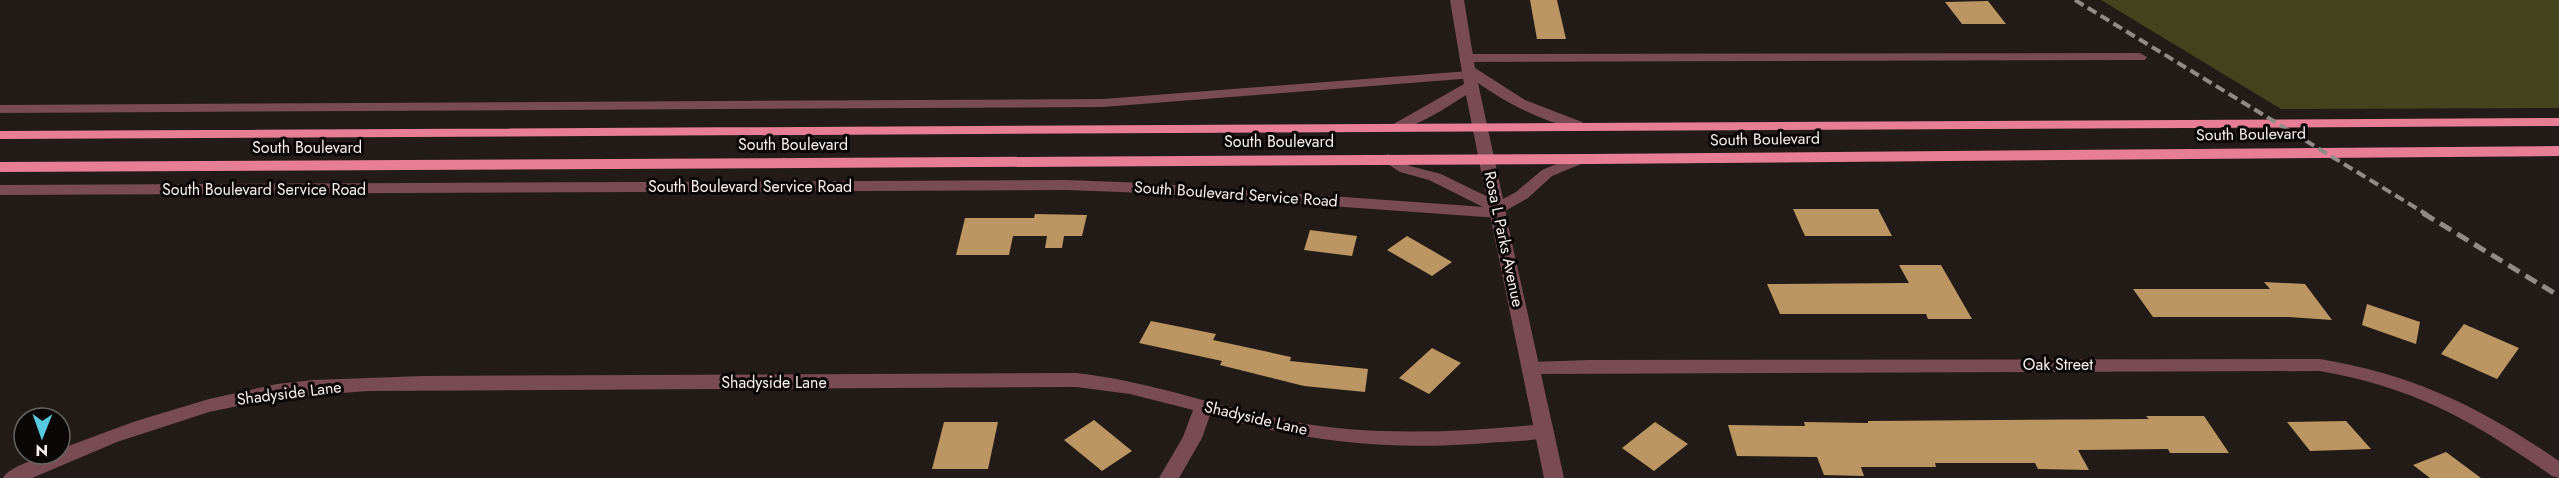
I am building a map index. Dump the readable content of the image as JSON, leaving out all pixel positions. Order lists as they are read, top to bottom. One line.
{"streets":{"highway":["South Boulevard"],"street":["South Boulevard Service Road","Rosa L Parks Avenue","Oak Street","Shadyside Lane"]},"crossings":[["South Boulevard","Rosa L Parks Avenue"],["South Boulevard Service Road","Rosa L Parks Avenue"],["Rosa L Parks Avenue","Oak Street"],["Rosa L Parks Avenue","Shadyside Lane"]],"north":"bottom"}
